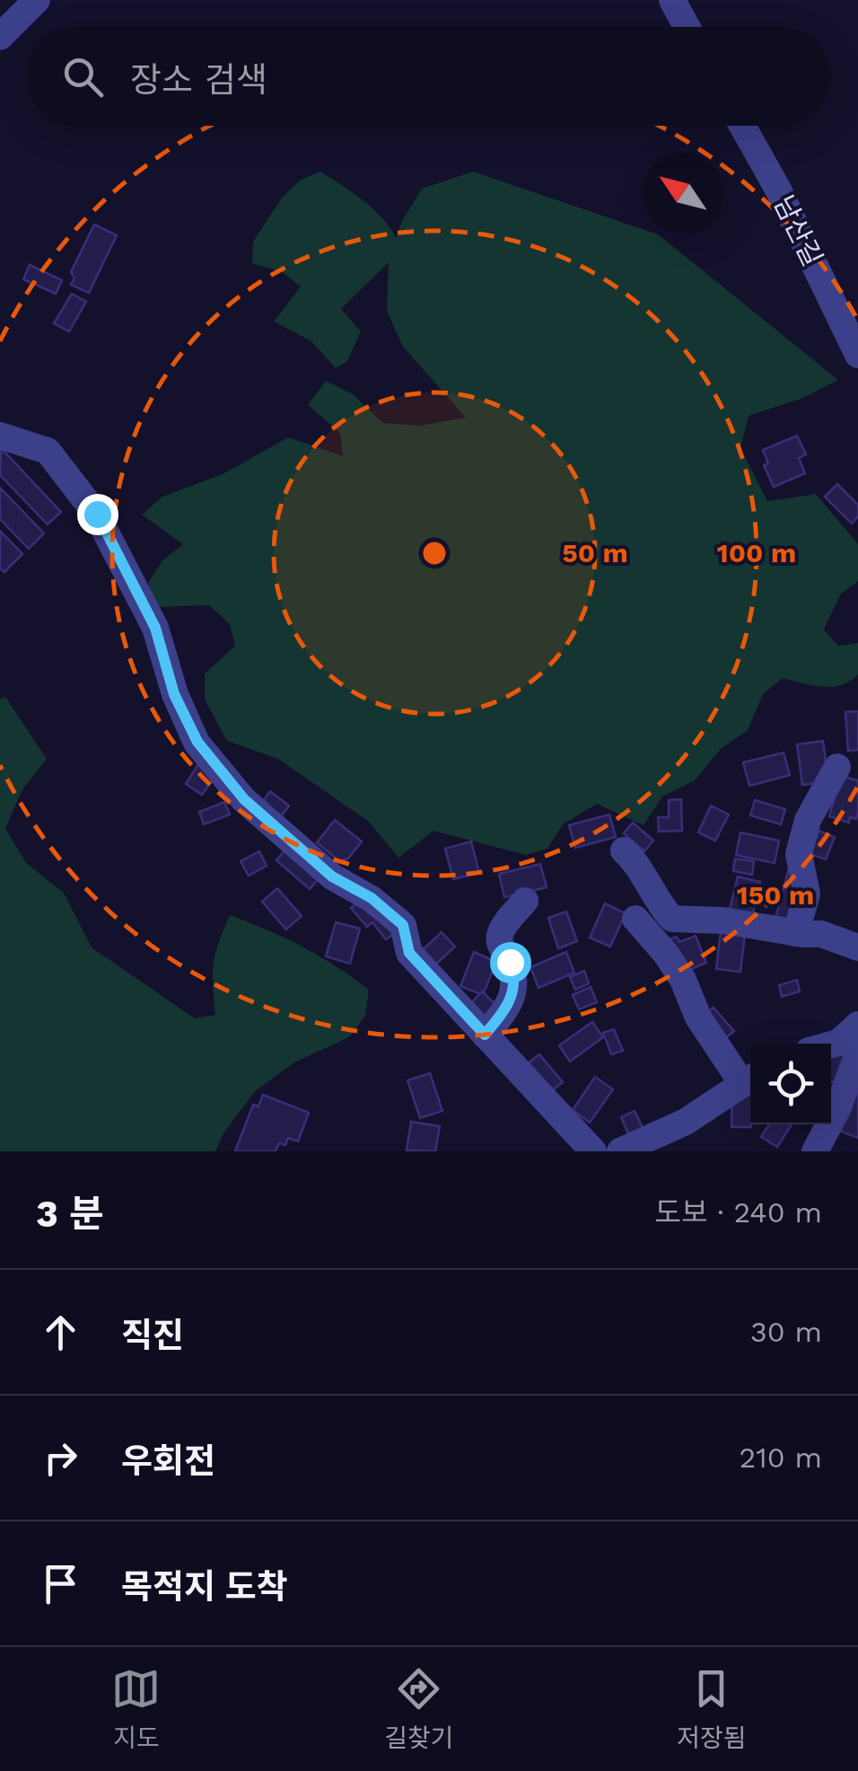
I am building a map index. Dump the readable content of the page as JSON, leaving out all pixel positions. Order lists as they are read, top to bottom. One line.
{"streets":{"street":["남산길"]},"north":"top left","page":{"search":"장소 검색","heading":["3 분","도보 · 240 m"],"list":[["직진","30 m"],["우회전","210 m"],"목적지 도착"],"nav":["지도","길찾기","저장됨"]},"rings":["50 m","100 m","150 m"]}
